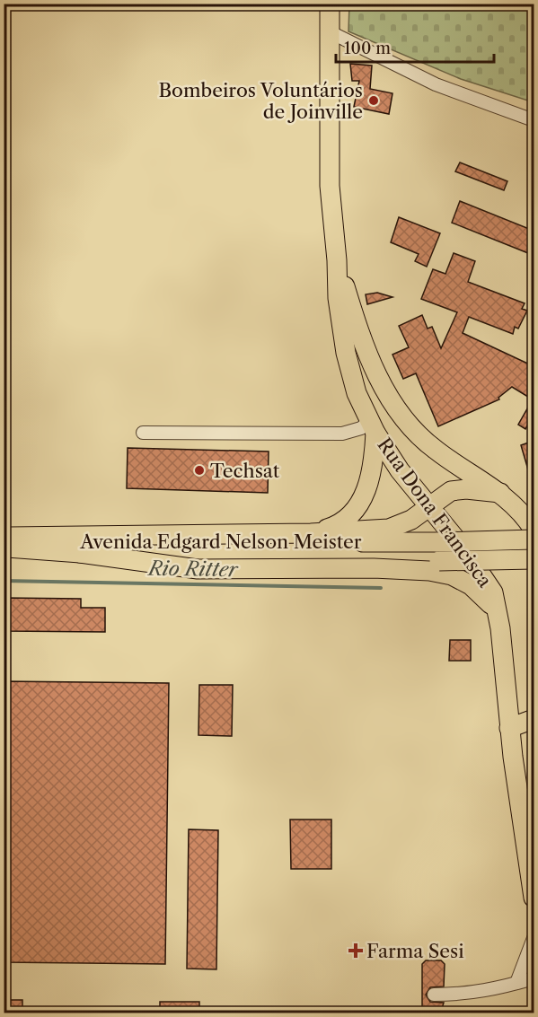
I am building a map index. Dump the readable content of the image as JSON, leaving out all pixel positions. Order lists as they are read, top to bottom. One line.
{"streets":{"main road":["Rua Dona Francisca","Avenida Edgard Nelson Meister"]},"water":["Rio Ritter"],"places":{"other":["Bombeiros Voluntários de Joinville","Techsat"],"health":["Farma Sesi"]},"scale_bar":"100 m"}
